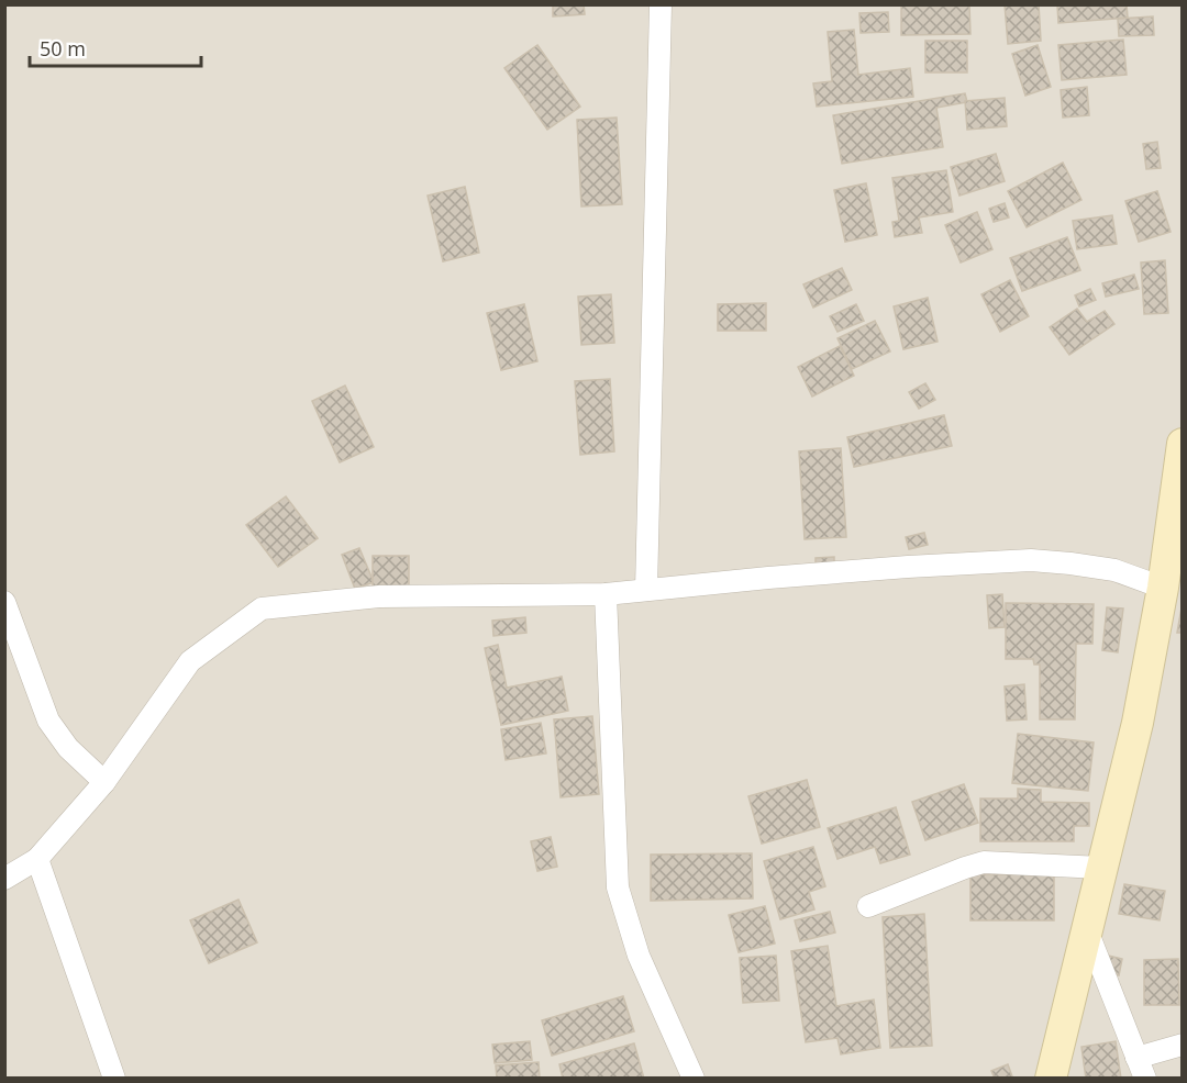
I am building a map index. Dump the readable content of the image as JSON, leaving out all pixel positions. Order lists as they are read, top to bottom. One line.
{"scale_bar":"50 m"}
